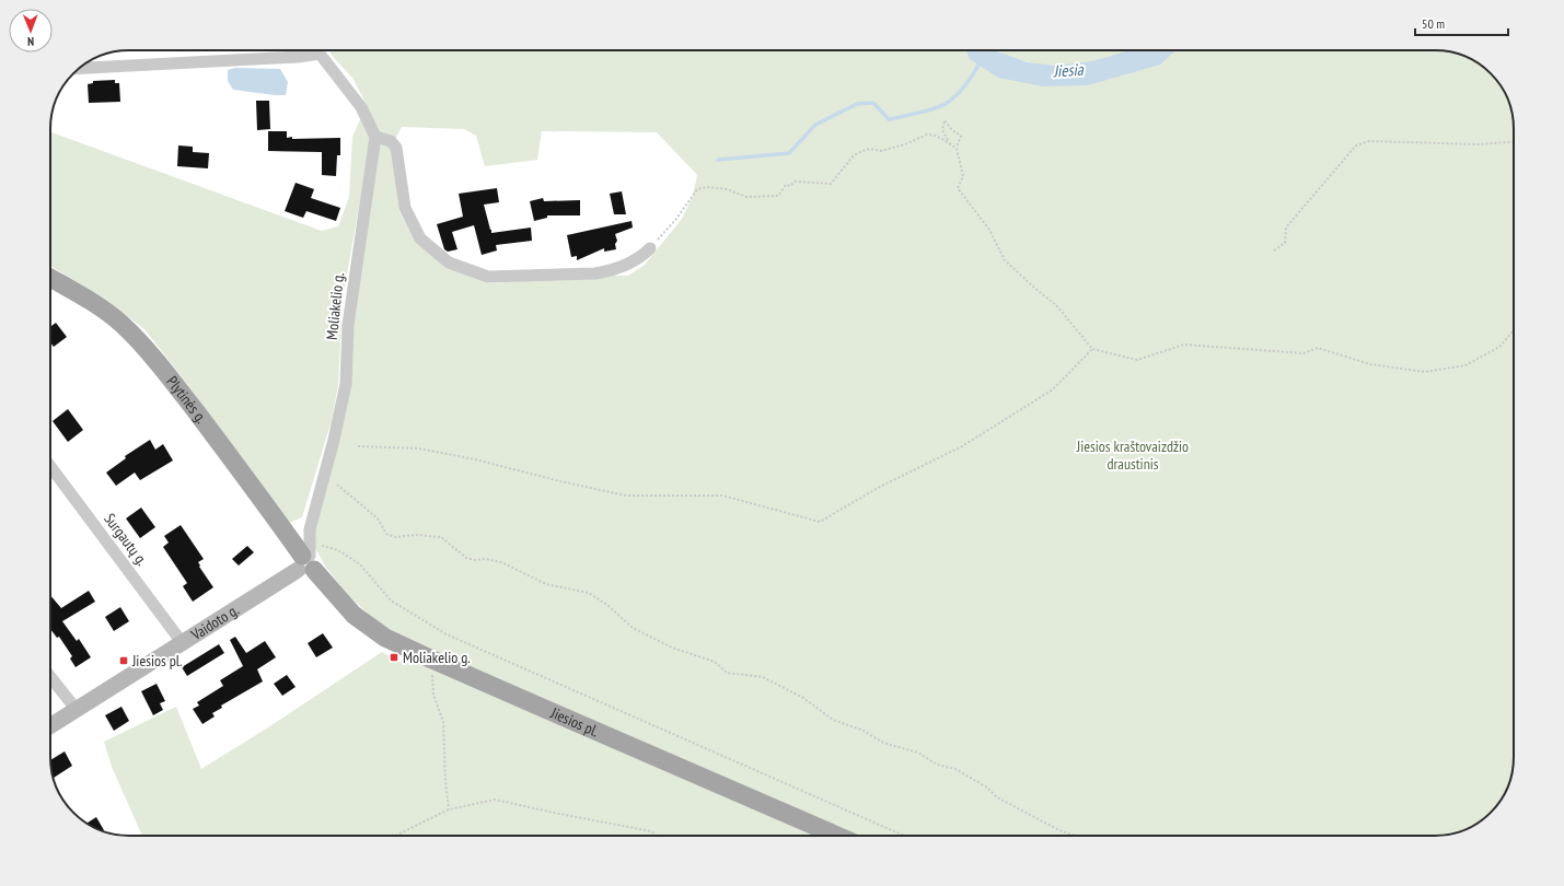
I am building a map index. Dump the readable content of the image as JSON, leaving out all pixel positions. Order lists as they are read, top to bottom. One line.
{"streets":{"main road":["Plytinės g.","Vaidoto g.","Jiesios pl."],"street":["Moliakelio g.","Surgautų g."]},"crossings":[["Moliakelio g.","Plytinės g."],["Moliakelio g.","Vaidoto g."],["Moliakelio g.","Jiesios pl."],["Plytinės g.","Vaidoto g."],["Plytinės g.","Jiesios pl."],["Surgautų g.","Vaidoto g."],["Vaidoto g.","Jiesios pl."]],"water":["Jiesia"],"parks":["Jiesios kraštovaizdžio draustinis"],"places":{"transit":["Moliakelio g.","Jiesios pl."]},"scale_bar":"50 m","north":"bottom"}
